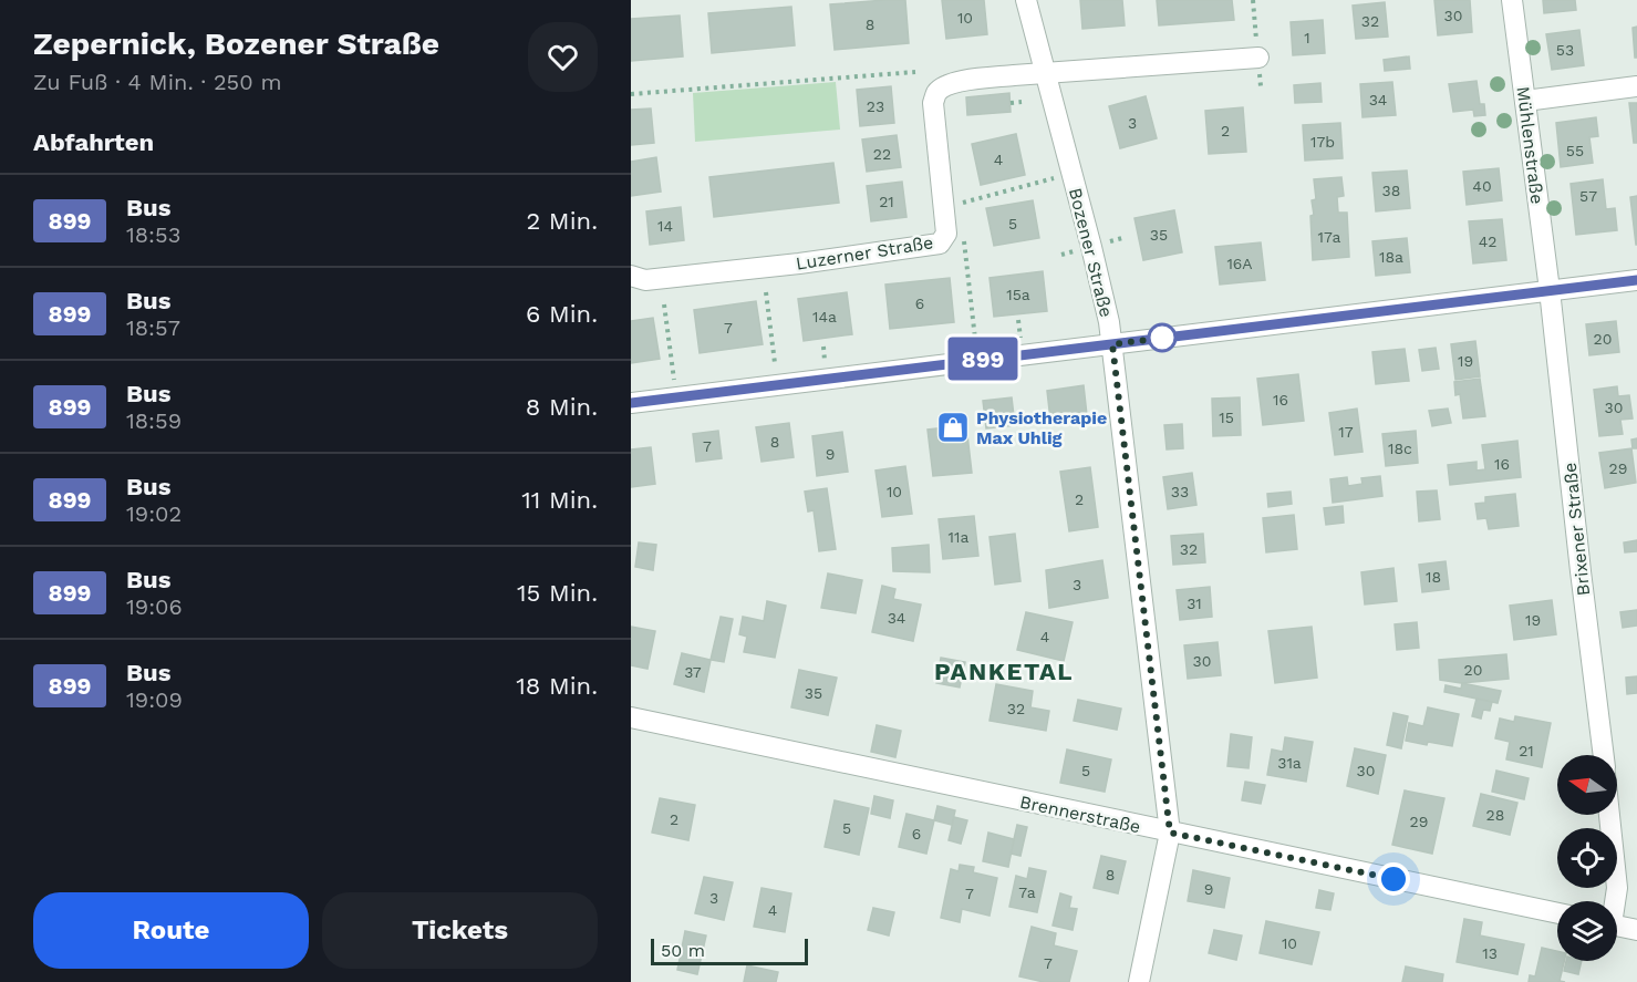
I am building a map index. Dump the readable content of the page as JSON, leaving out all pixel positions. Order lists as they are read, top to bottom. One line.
{"streets":{"street":["Mühlenstraße","Luzerner Straße","Bozener Straße","Brixener Straße","Brennerstraße"]},"crossings":[["Mühlenstraße","Brixener Straße"],["Luzerner Straße","Bozener Straße"],["Bozener Straße","Brennerstraße"]],"districts":["PANKETAL"],"places":{"shop":["Physiotherapie Max Uhlig"]},"lines":["bus line 899"],"house_numbers":["30","10","32","8","1","53","34","23","3","2","17b","55","22","4","40","38","57","21","5","14","35","17a","42","18a","16A","15a","6","14a","7","20","19","16","30","15","17","8","7","18c","9","16","29","10","33","2","11a","32","18","3","31","34","19","4","30","20","37","35","32","21","31a","5","30","28","2","29","5","6","8","9","7a","7","3","4","10","13","7"],"scale_bar":"50 m","north":"left","page":{"heading":[["Zepernick, Bozener Straße","Zu Fuß · 4 Min. · 250 m"],"Abfahrten"],"on_map":"899","list":[{"mark":"899","name":"Bus","note":"18:53","value":"2 Min."},{"mark":"899","name":"Bus","note":"18:57","value":"6 Min."},{"mark":"899","name":"Bus","note":"18:59","value":"8 Min."},{"mark":"899","name":"Bus","note":"19:02","value":"11 Min."},{"mark":"899","name":"Bus","note":"19:06","value":"15 Min."},{"mark":"899","name":"Bus","note":"19:09","value":"18 Min."}],"buttons":["Route","Tickets"],"scale":"50 m"}}
